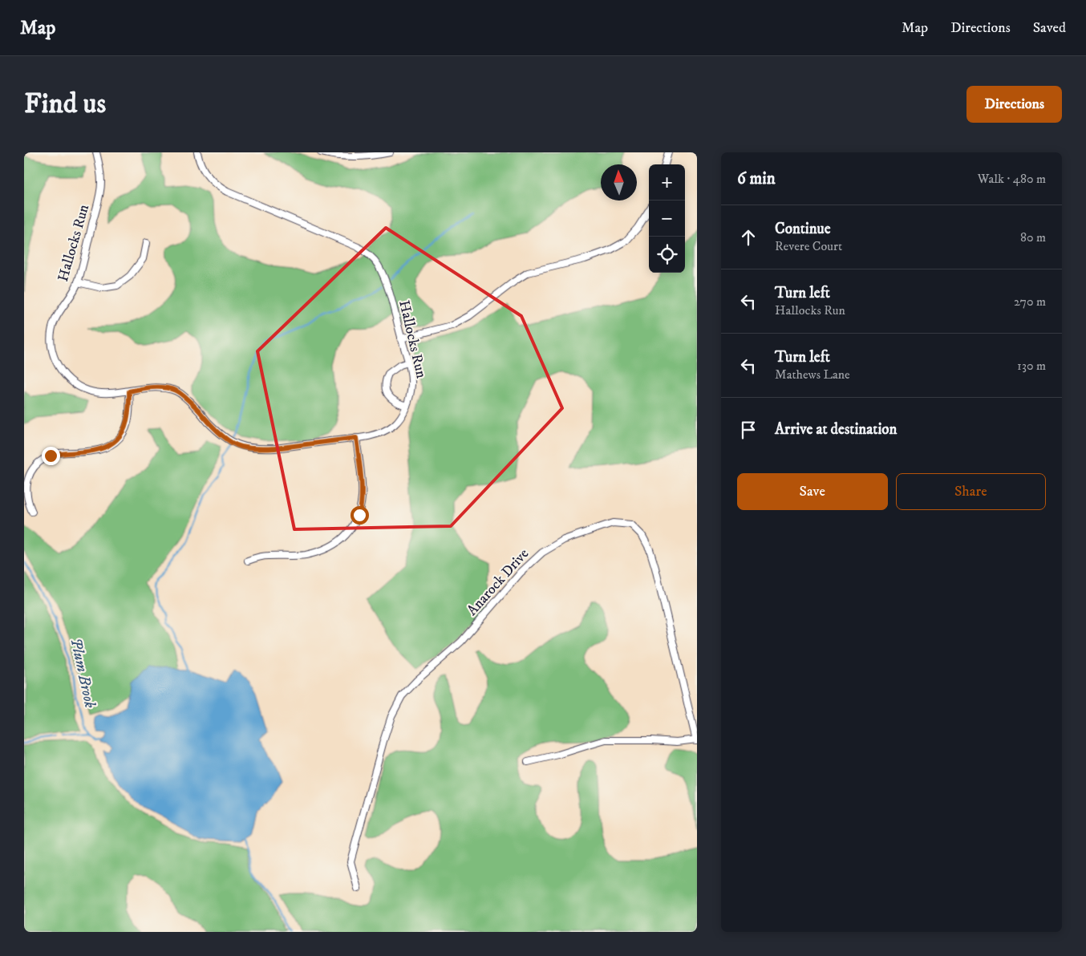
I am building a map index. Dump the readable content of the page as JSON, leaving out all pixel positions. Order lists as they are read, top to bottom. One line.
{"streets":{"street":["Hallocks Run","Anarock Drive"]},"water":["Plum Brook"],"north":"top","page":{"header":"Map","nav":["Map","Directions","Saved"],"buttons":["Directions",["Save","Share"]],"title":"Find us","heading":["6 min","Walk · 480 m"],"map_buttons":["+","−"],"list":[["Continue","Revere Court","80 m"],["Turn left","Hallocks Run","270 m"],["Turn left","Mathews Lane","130 m"],"Arrive at destination"]}}
